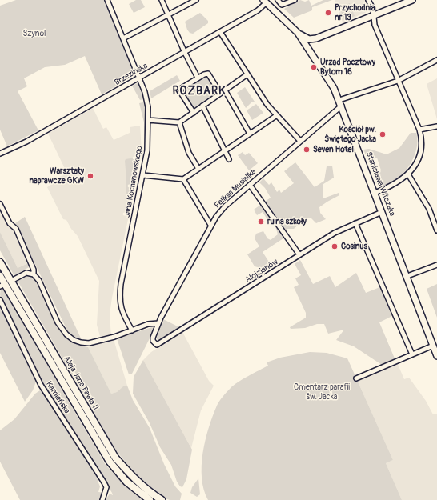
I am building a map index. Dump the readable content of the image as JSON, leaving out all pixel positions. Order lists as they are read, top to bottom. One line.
{"streets":{"main road":["Aleja Jana Pawła II"],"street":["Brzezińska","Jana Kochanowskiego","Stanisława Witczaka","Feliksa Musialika","Alojzjanów","Kamieńska"]},"crossings":[["Brzezińska","Jana Kochanowskiego"],["Brzezińska","Stanisława Witczaka"],["Stanisława Witczaka","Feliksa Musialika"],["Stanisława Witczaka","Alojzjanów"],["Feliksa Musialika","Alojzjanów"]],"districts":["ROZBARK"],"parks":["Szynol","Cmentarz parafii św. Jacka"],"places":["Przychodnia nr 13","Urząd Pocztowy Bytom 16","Kościół pw. Świętego Jacka","Seven Hotel","Warsztaty naprawcze GKW","ruina szkoły","Cosinus"]}
